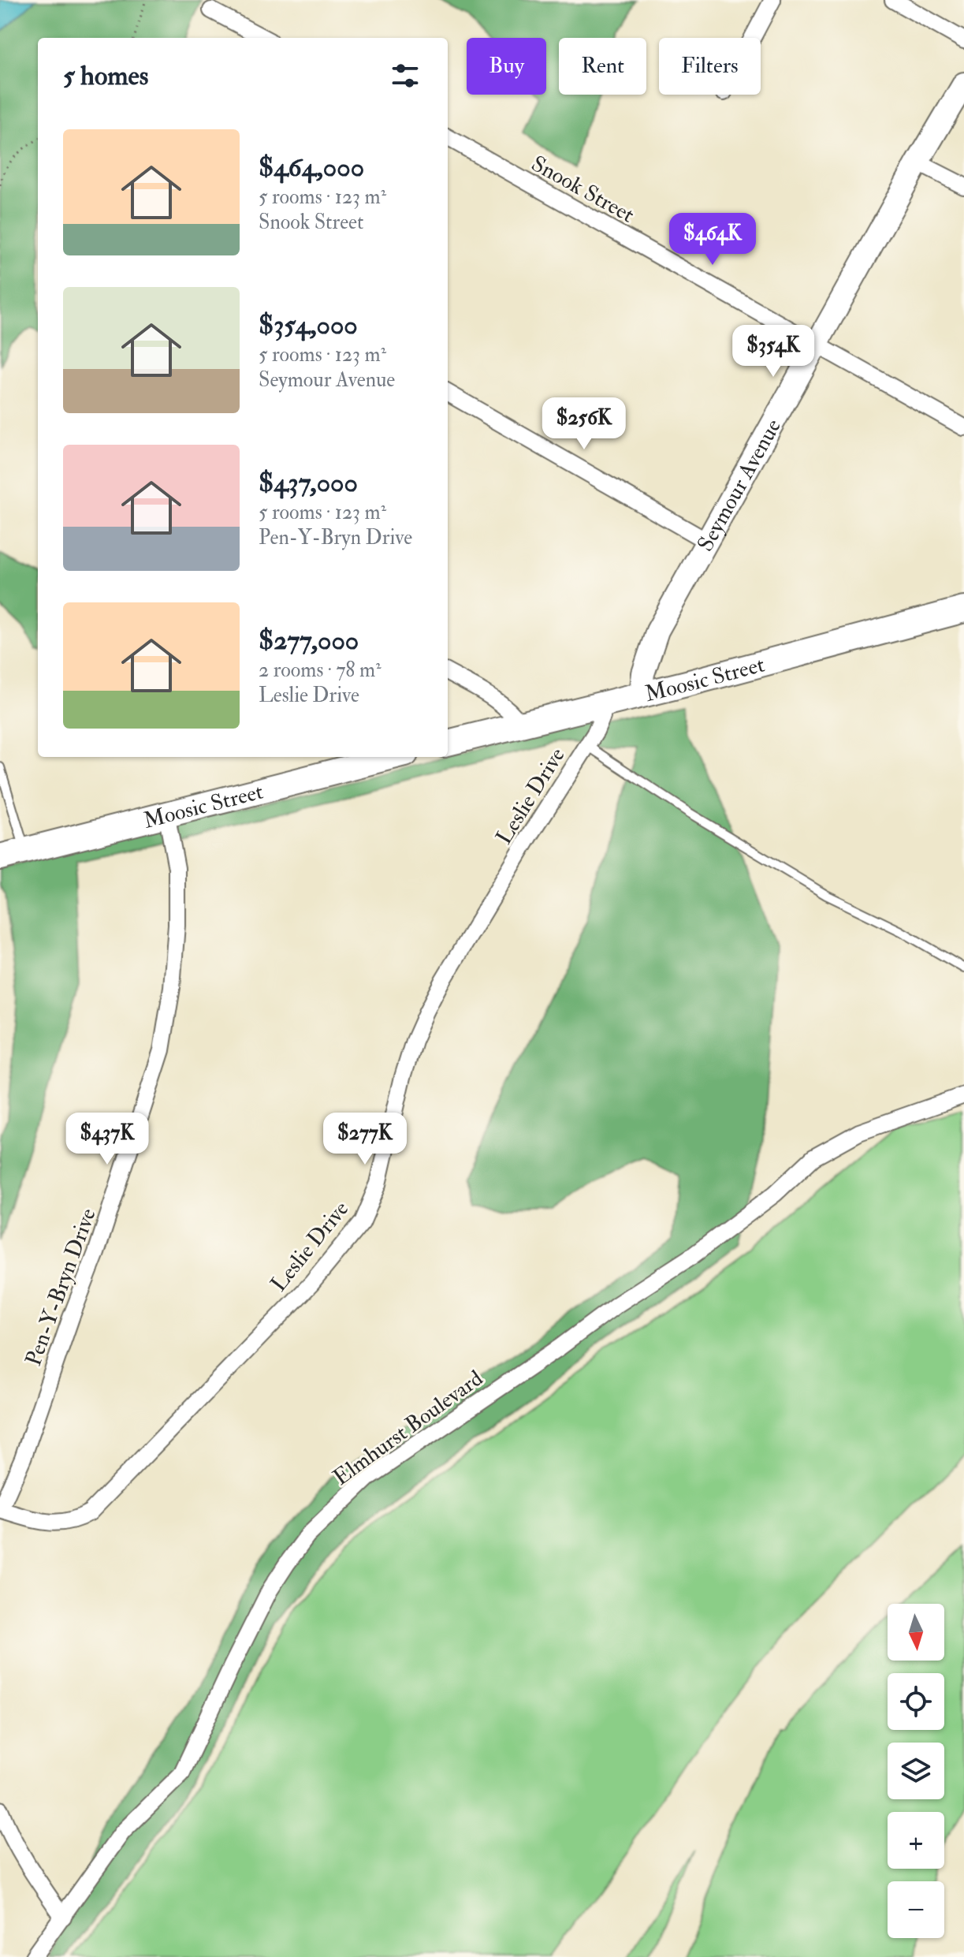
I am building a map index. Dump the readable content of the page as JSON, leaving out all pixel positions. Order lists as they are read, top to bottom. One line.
{"streets":{"main road":["Moosic Street"],"street":["Snook Street","Seymour Avenue","Leslie Drive","Pen-Y-Bryn Drive","Elmhurst Boulevard"]},"crossings":[["Snook Street","Seymour Avenue"],["Seymour Avenue","Moosic Street"],["Moosic Street","Leslie Drive"],["Moosic Street","Pen-Y-Bryn Drive"],["Leslie Drive","Pen-Y-Bryn Drive"]],"north":"bottom","page":{"chip":["Buy","Rent","Filters"],"heading":"5 homes","list":[{"name":"$464,000","note":"5 rooms · 123 m² · Snook Street"},{"name":"$354,000","note":"5 rooms · 123 m² · Seymour Avenue"},{"name":"$437,000","note":"5 rooms · 123 m² · Pen-Y-Bryn Drive"},{"name":"$277,000","note":"2 rooms · 78 m² · Leslie Drive"}],"price":["$464K","$354K","$256K","$437K","$277K"],"map_buttons":["+","−"]}}
